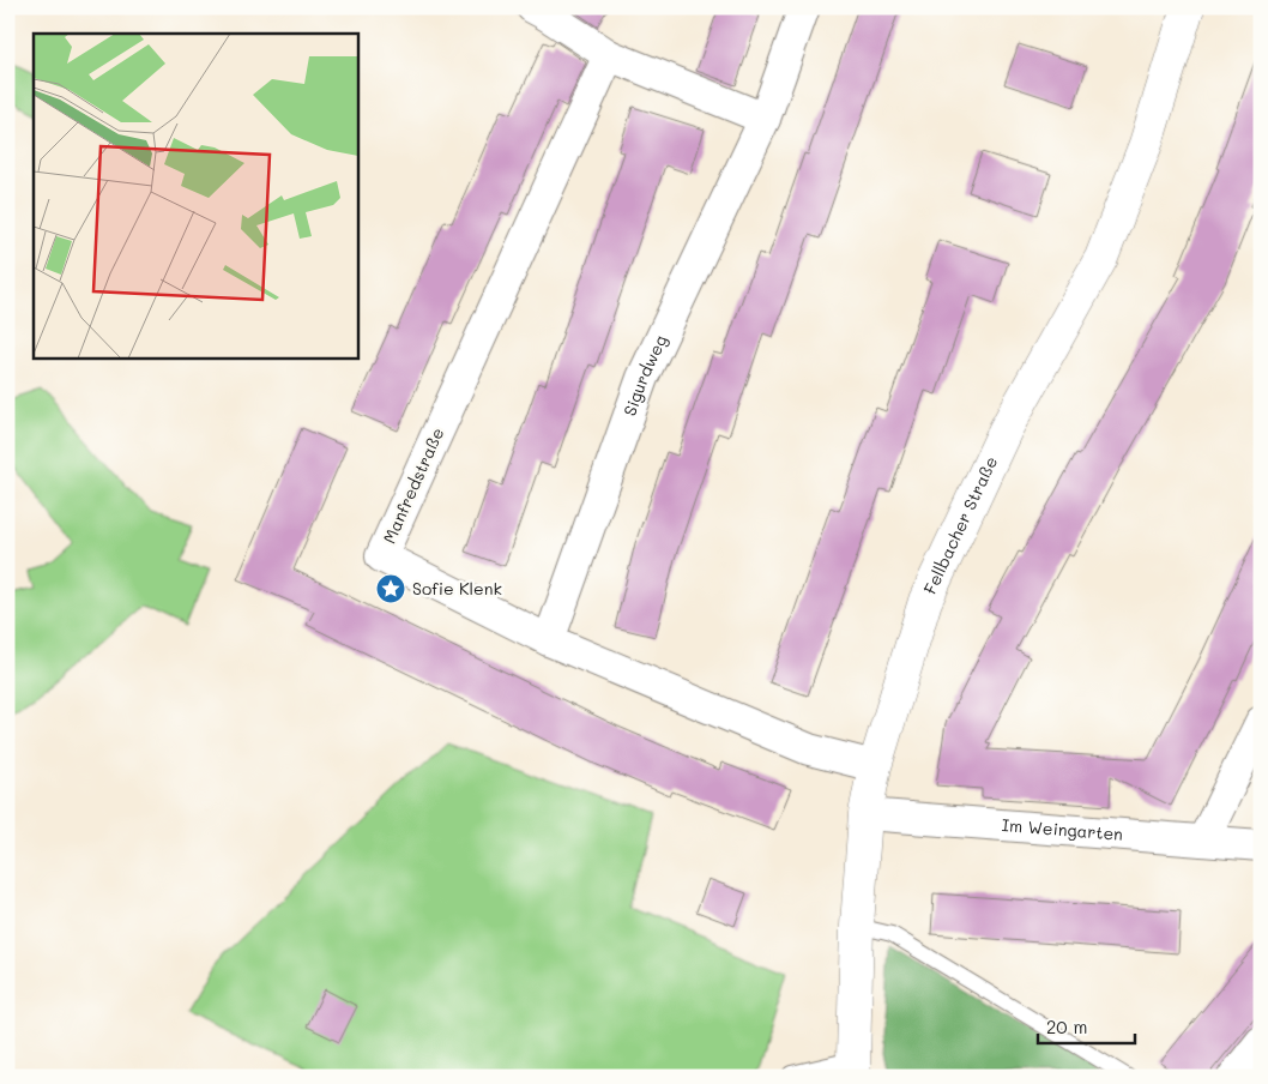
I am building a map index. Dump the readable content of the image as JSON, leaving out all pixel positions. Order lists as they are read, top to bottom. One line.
{"streets":{"street":["Sigurdweg","Manfredstraße","Fellbacher Straße","Im Weingarten"]},"crossings":[["Sigurdweg","Manfredstraße"],["Manfredstraße","Fellbacher Straße"],["Fellbacher Straße","Im Weingarten"]],"places":{"place":["Sofie Klenk"]},"scale_bar":"20 m"}
